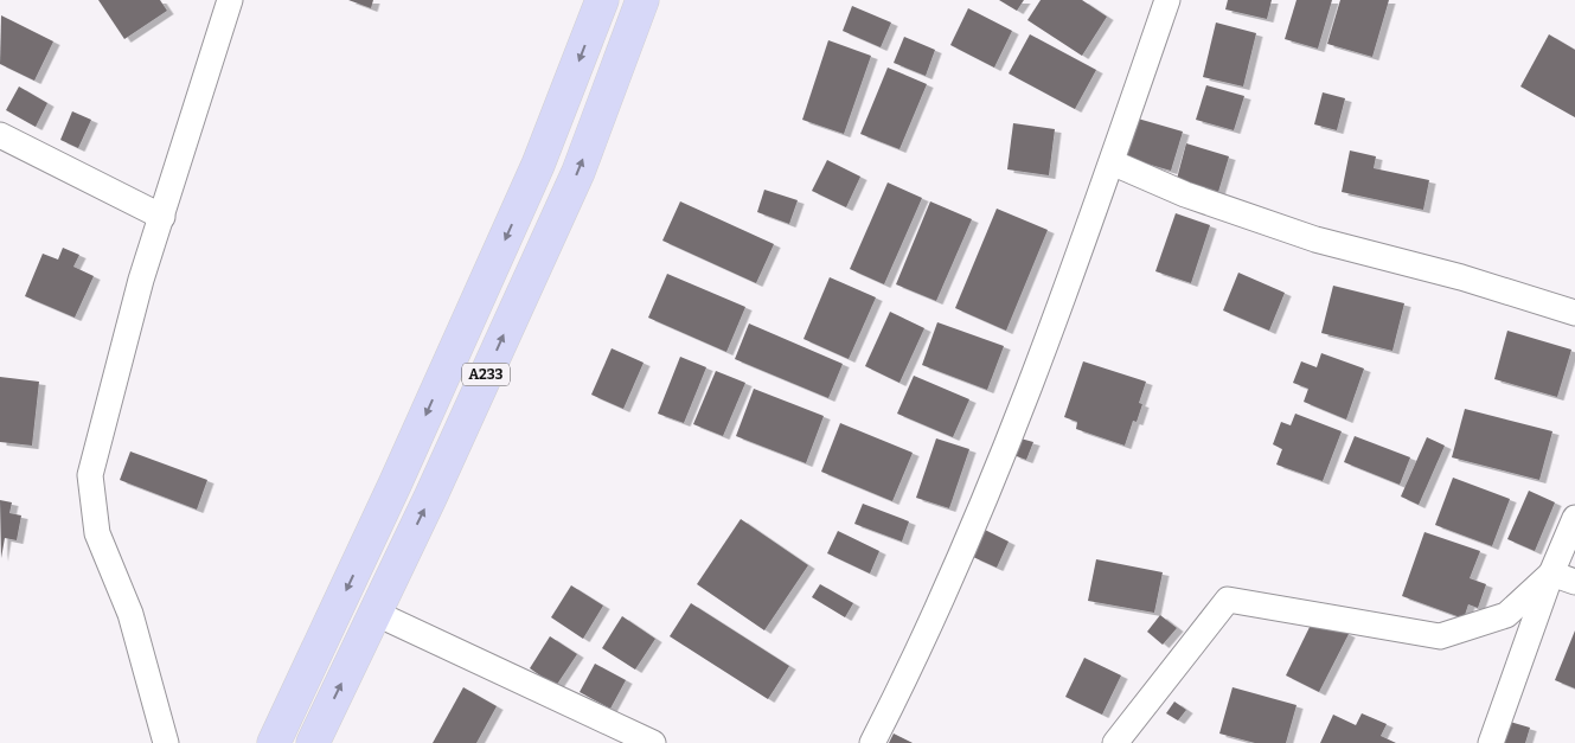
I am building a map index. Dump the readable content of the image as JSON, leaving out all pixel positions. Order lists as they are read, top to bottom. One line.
{"streets":{"highway":["A233"]}}
